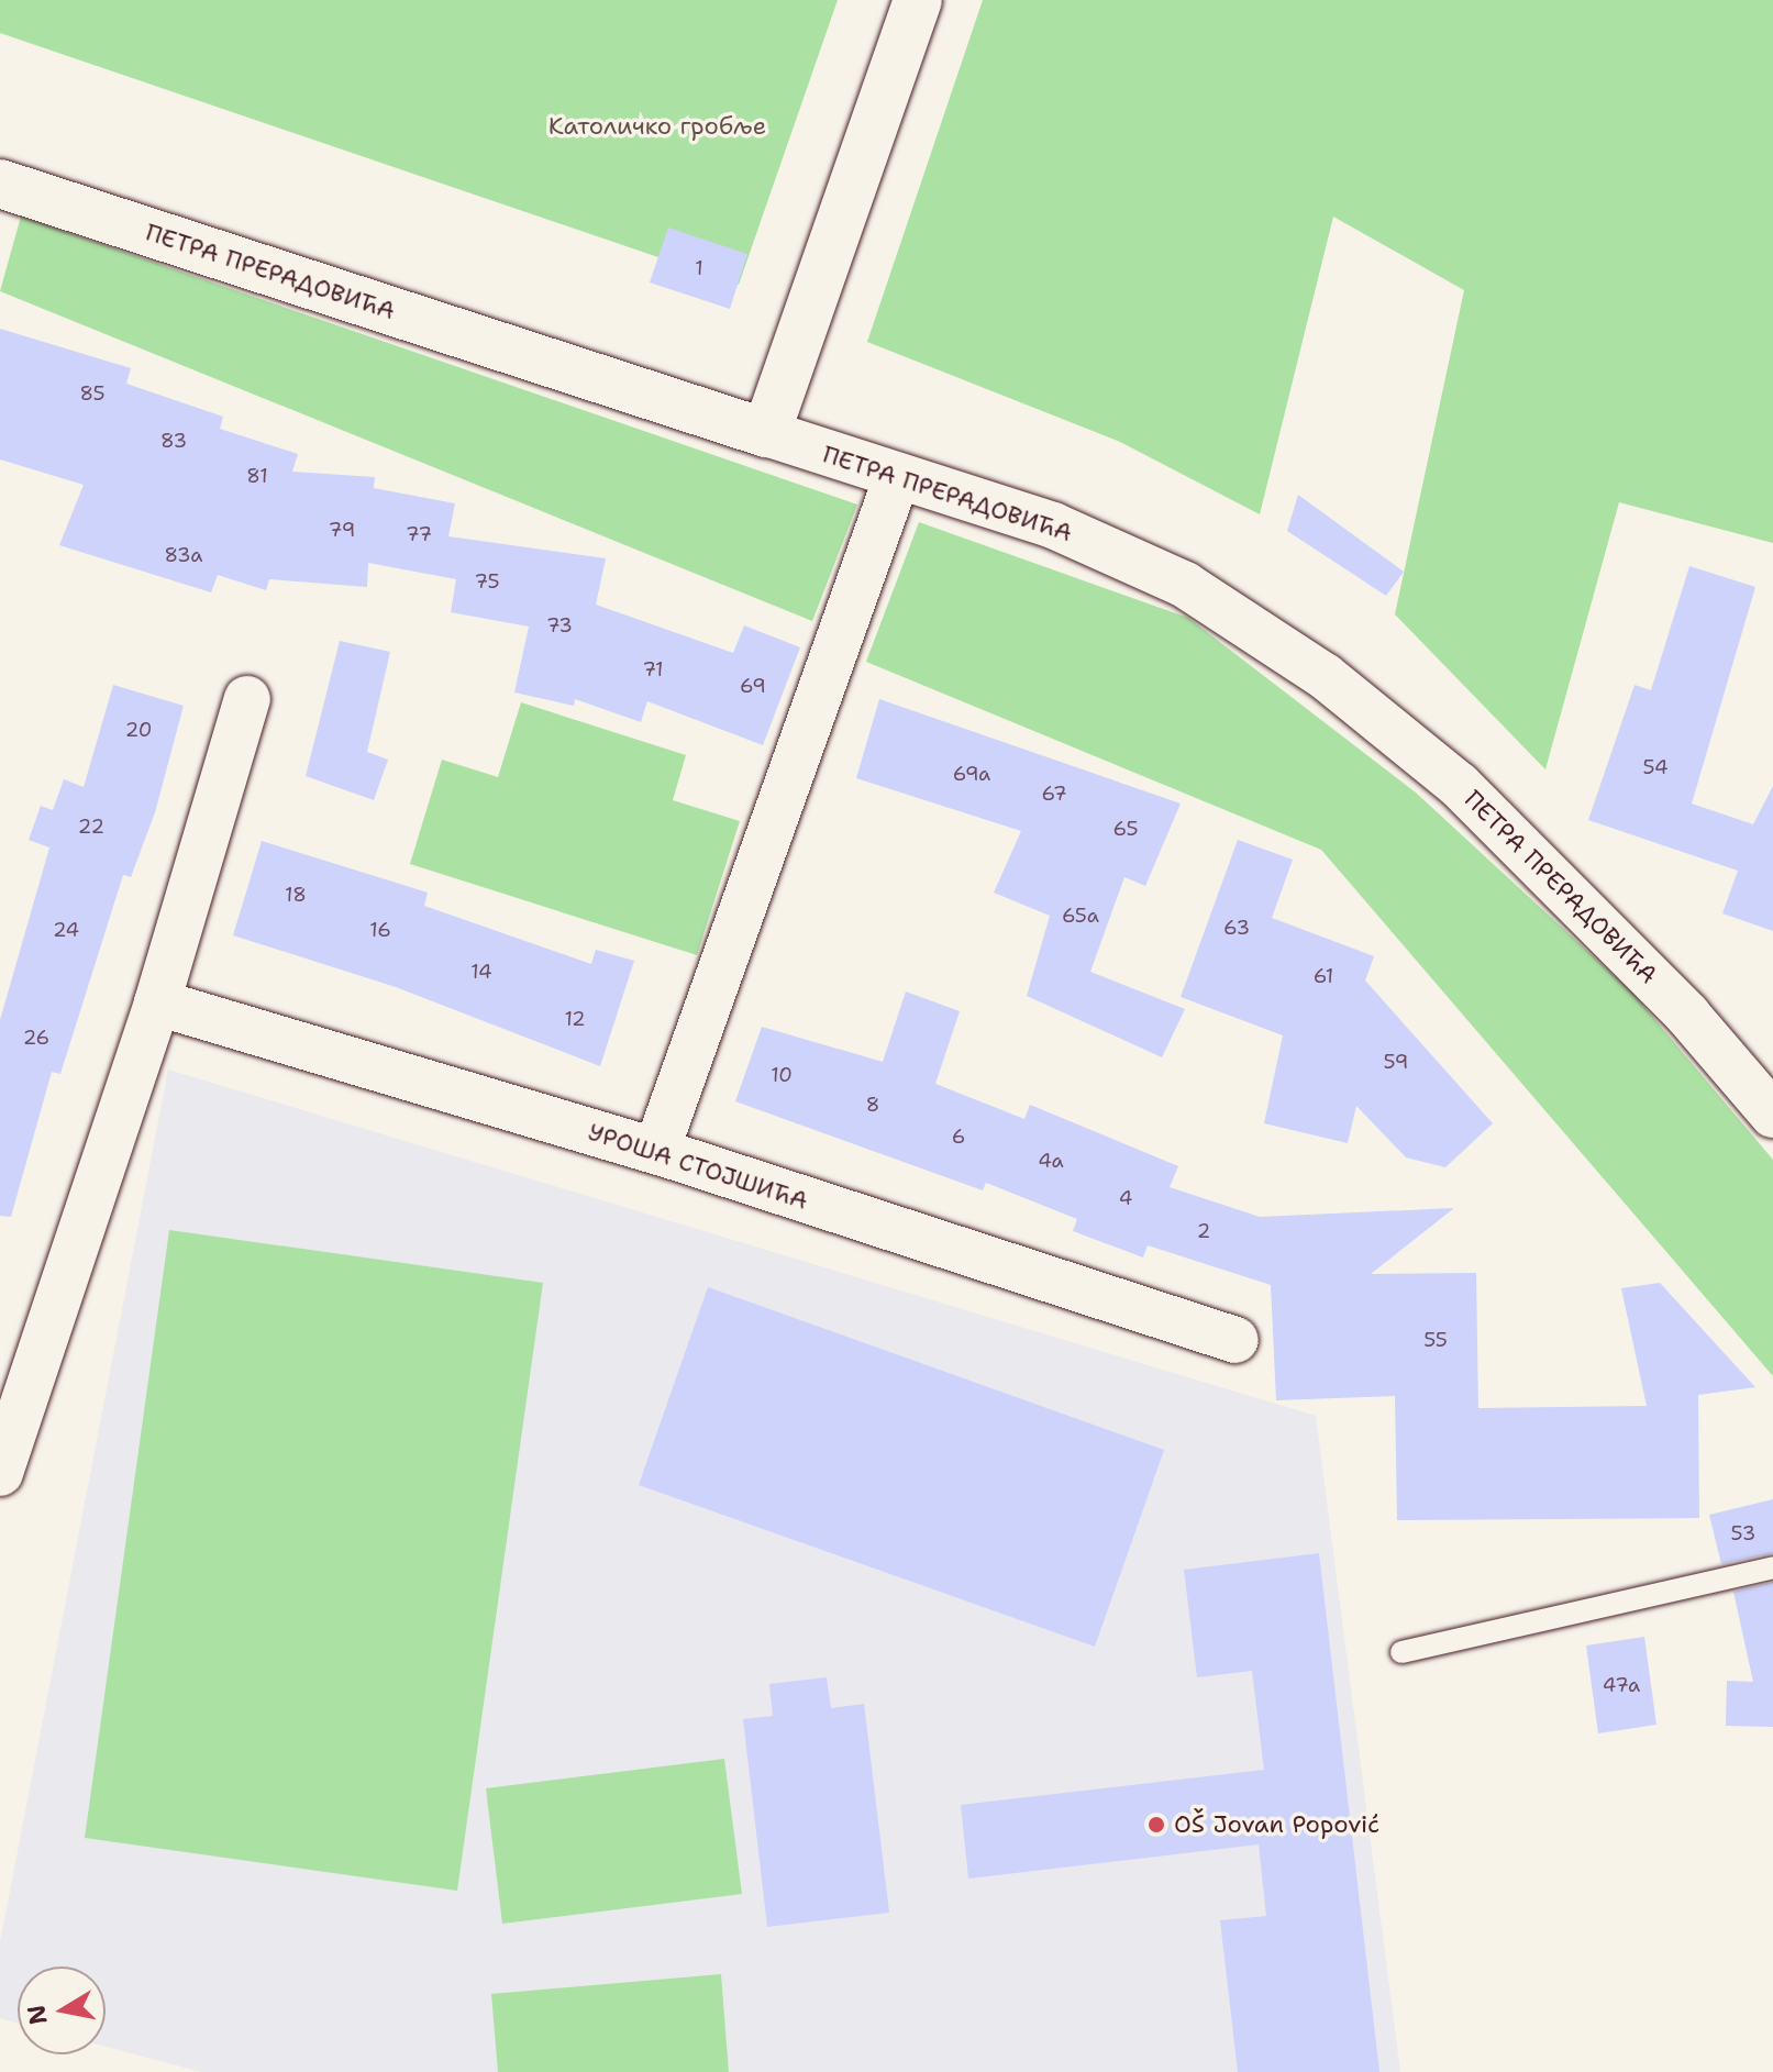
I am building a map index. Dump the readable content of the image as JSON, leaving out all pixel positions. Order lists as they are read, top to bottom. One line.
{"streets":{"street":["ПЕТРА ПРЕРАДОВИЋА","УРОША СТОЈШИЋА"]},"parks":["Католичко гробље"],"places":["OŠ Jovan Popović"],"house_numbers":["1","85","83","81","79","77","83a","75","73","71","69","20","54","69a","67","22","65","18","65a","63","24","16","14","61","12","26","59","10","8","6","4a","4","2","55","53","47a"],"north":"left"}
